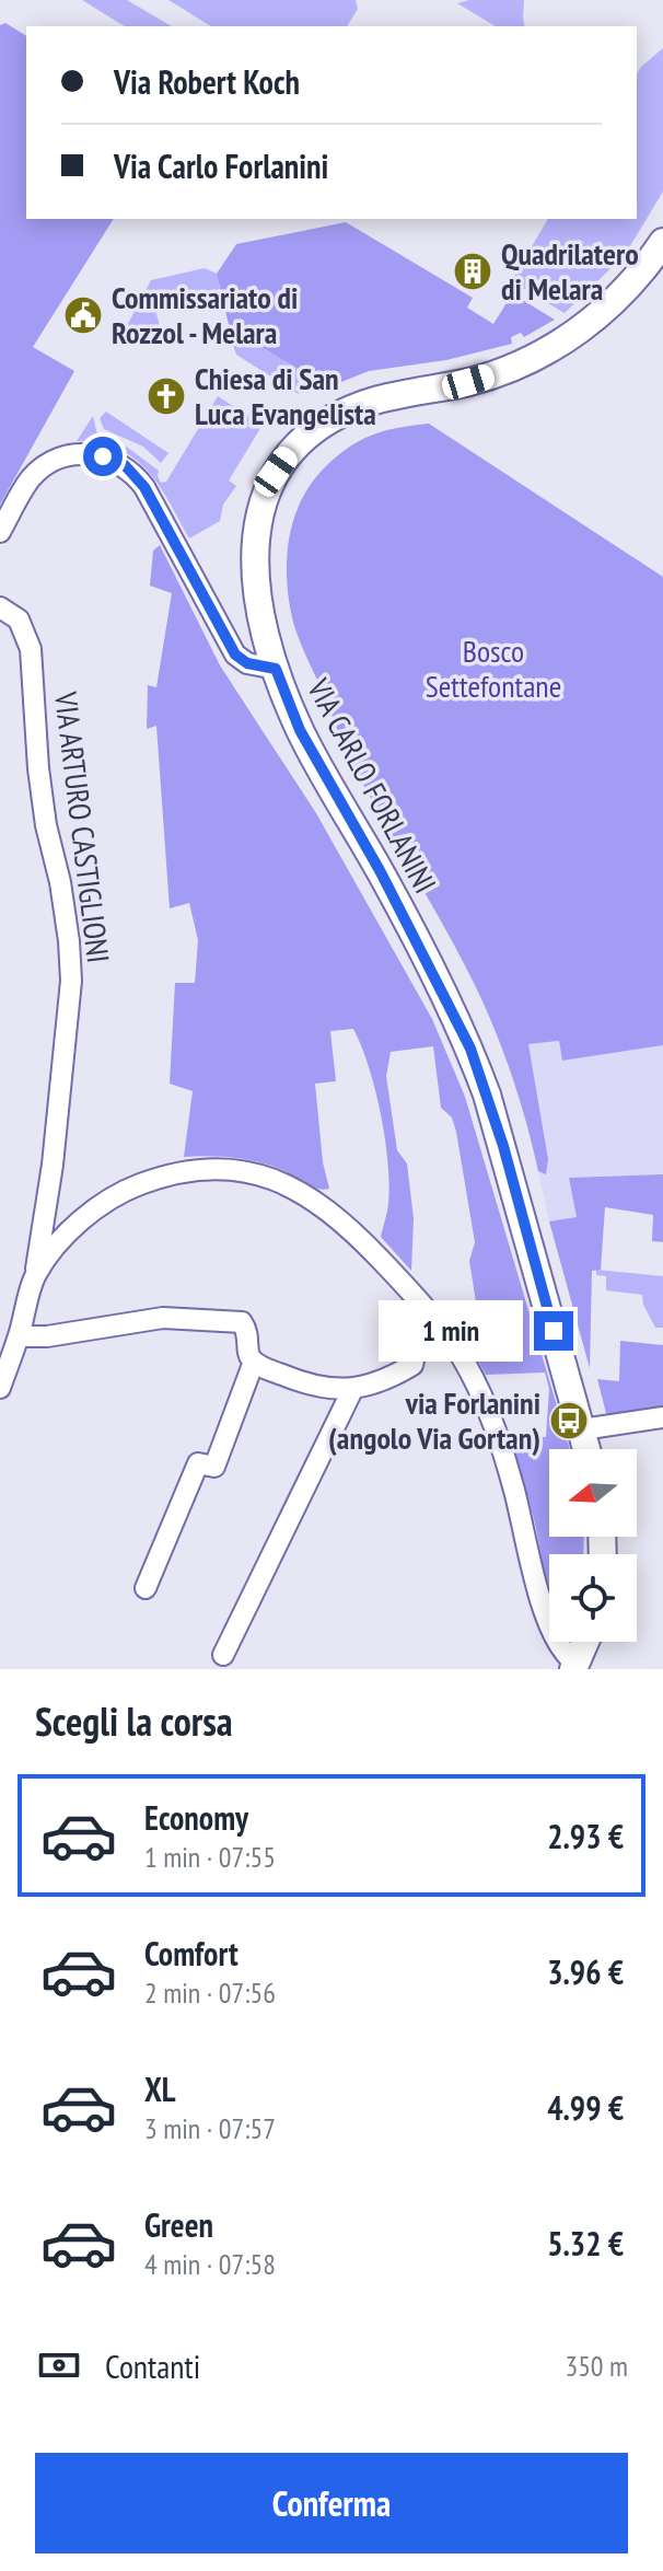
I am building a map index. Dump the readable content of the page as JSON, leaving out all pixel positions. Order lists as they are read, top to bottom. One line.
{"streets":{"main road":["VIA CARLO FORLANINI"],"street":["VIA ARTURO CASTIGLIONI"]},"parks":["Bosco Settefontane"],"places":{"building":["Quadrilatero di Melara"],"public building":["Commissariato di Rozzol - Melara"],"church":["Chiesa di San Luca Evangelista"],"bus stop":["via Forlanini (angolo Via Gortan)"]},"north":"left","page":{"banner":["Via Robert Koch","Via Carlo Forlanini"],"bubble":"1 min","heading":"Scegli la corsa","list":[{"name":"Economy","note":"1 min · 07:55","value":"2.93 €"},{"name":"Comfort","note":"2 min · 07:56","value":"3.96 €"},{"name":"XL","note":"3 min · 07:57","value":"4.99 €"},{"name":"Green","note":"4 min · 07:58","value":"5.32 €"}],"pay":["Contanti","350 m"],"buttons":"Conferma"}}
